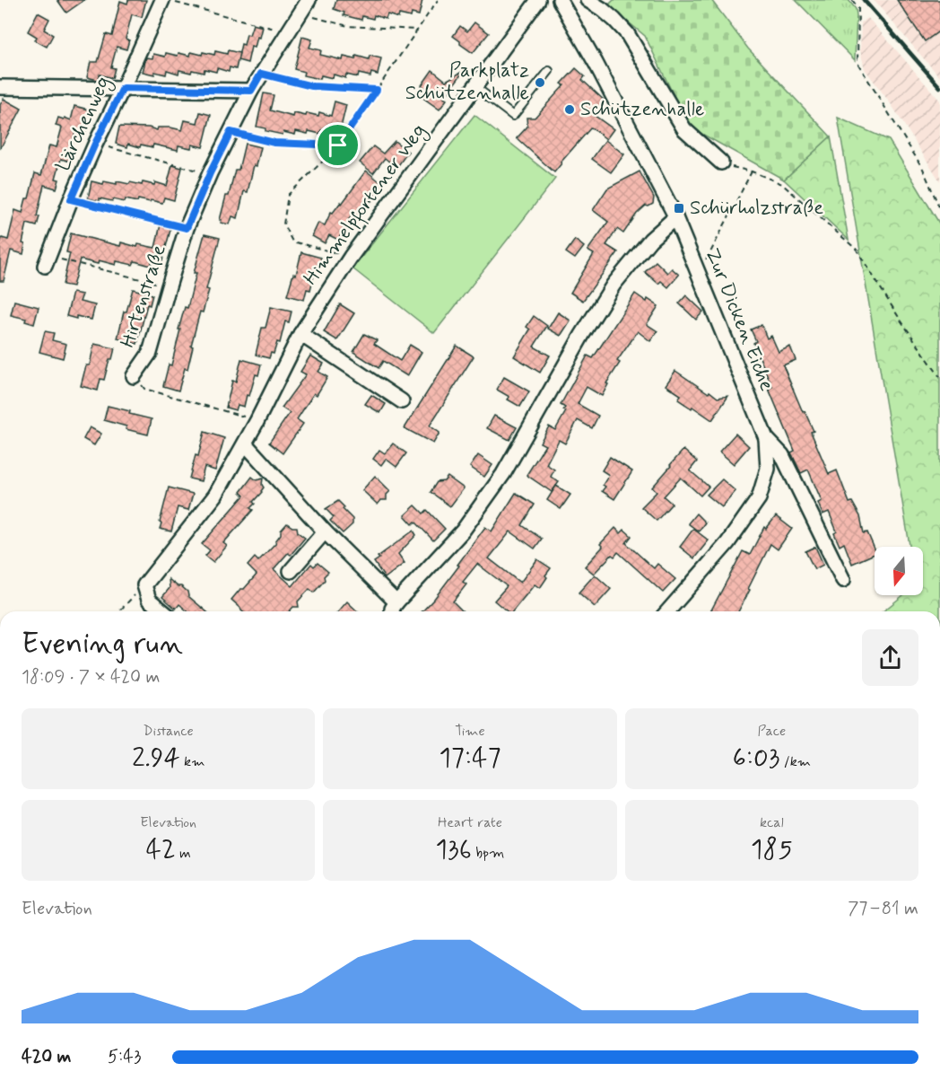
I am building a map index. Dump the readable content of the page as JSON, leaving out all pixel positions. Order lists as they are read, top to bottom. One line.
{"streets":{"street":["Lärchenweg","Himmelpfortener Weg","Hirtenstraße","Zur Dicken Eiche"]},"places":{"other":["Parkplatz Schützenhalle","Schützenhalle"],"transit":["Schürholzstraße"]},"north":"bottom","page":{"heading":["Evening run","18:09 · 7 × 420 m"],"stats":[["Distance","2.94 km"],["Time","17:47"],["Pace","6:03 /km"],["Elevation","42 m"],["Heart rate","136 bpm"],["kcal","185"]],"chart":["Elevation","77–81 m"],"list":[{"name":"420 m","note":"5:43"}]}}
